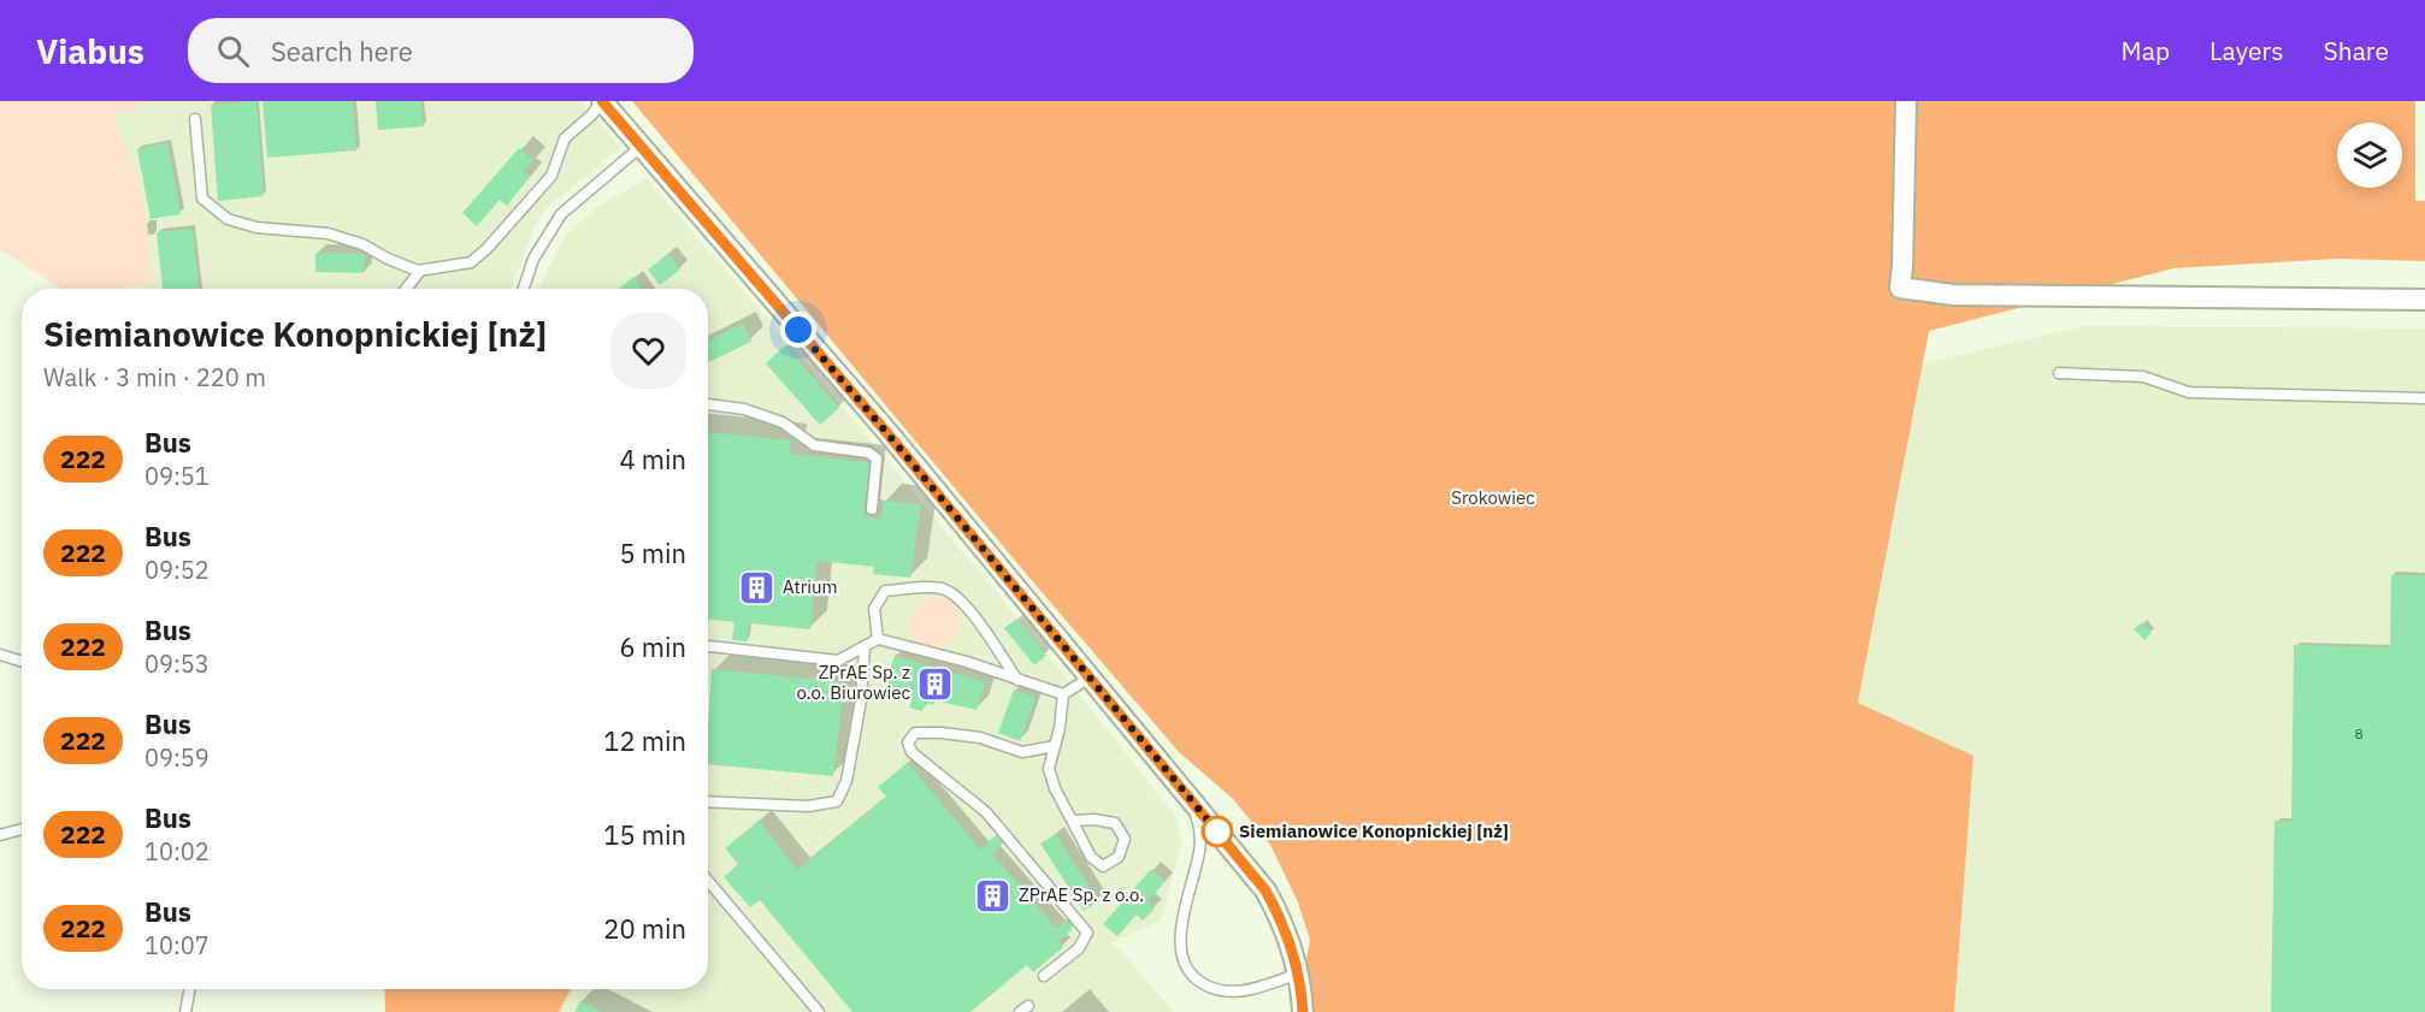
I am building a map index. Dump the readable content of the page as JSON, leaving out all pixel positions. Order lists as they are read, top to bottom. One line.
{"parks":["Srokowiec"],"places":{"building":["Atrium","ZPrAE Sp. z o.o. Biurowiec","ZPrAE Sp. z o.o."],"other":["Siemianowice Konopnickiej [nż]"]},"lines":["bus line 222"],"house_numbers":["8"],"page":{"header":"Viabus","search":"Search here","nav":["Map","Layers","Share"],"heading":["Siemianowice Konopnickiej [nż]","Walk · 3 min · 220 m"],"list":[{"mark":"222","name":"Bus","note":"09:51","value":"4 min"},{"mark":"222","name":"Bus","note":"09:52","value":"5 min"},{"mark":"222","name":"Bus","note":"09:53","value":"6 min"},{"mark":"222","name":"Bus","note":"09:59","value":"12 min"},{"mark":"222","name":"Bus","note":"10:02","value":"15 min"},{"mark":"222","name":"Bus","note":"10:07","value":"20 min"}]}}
